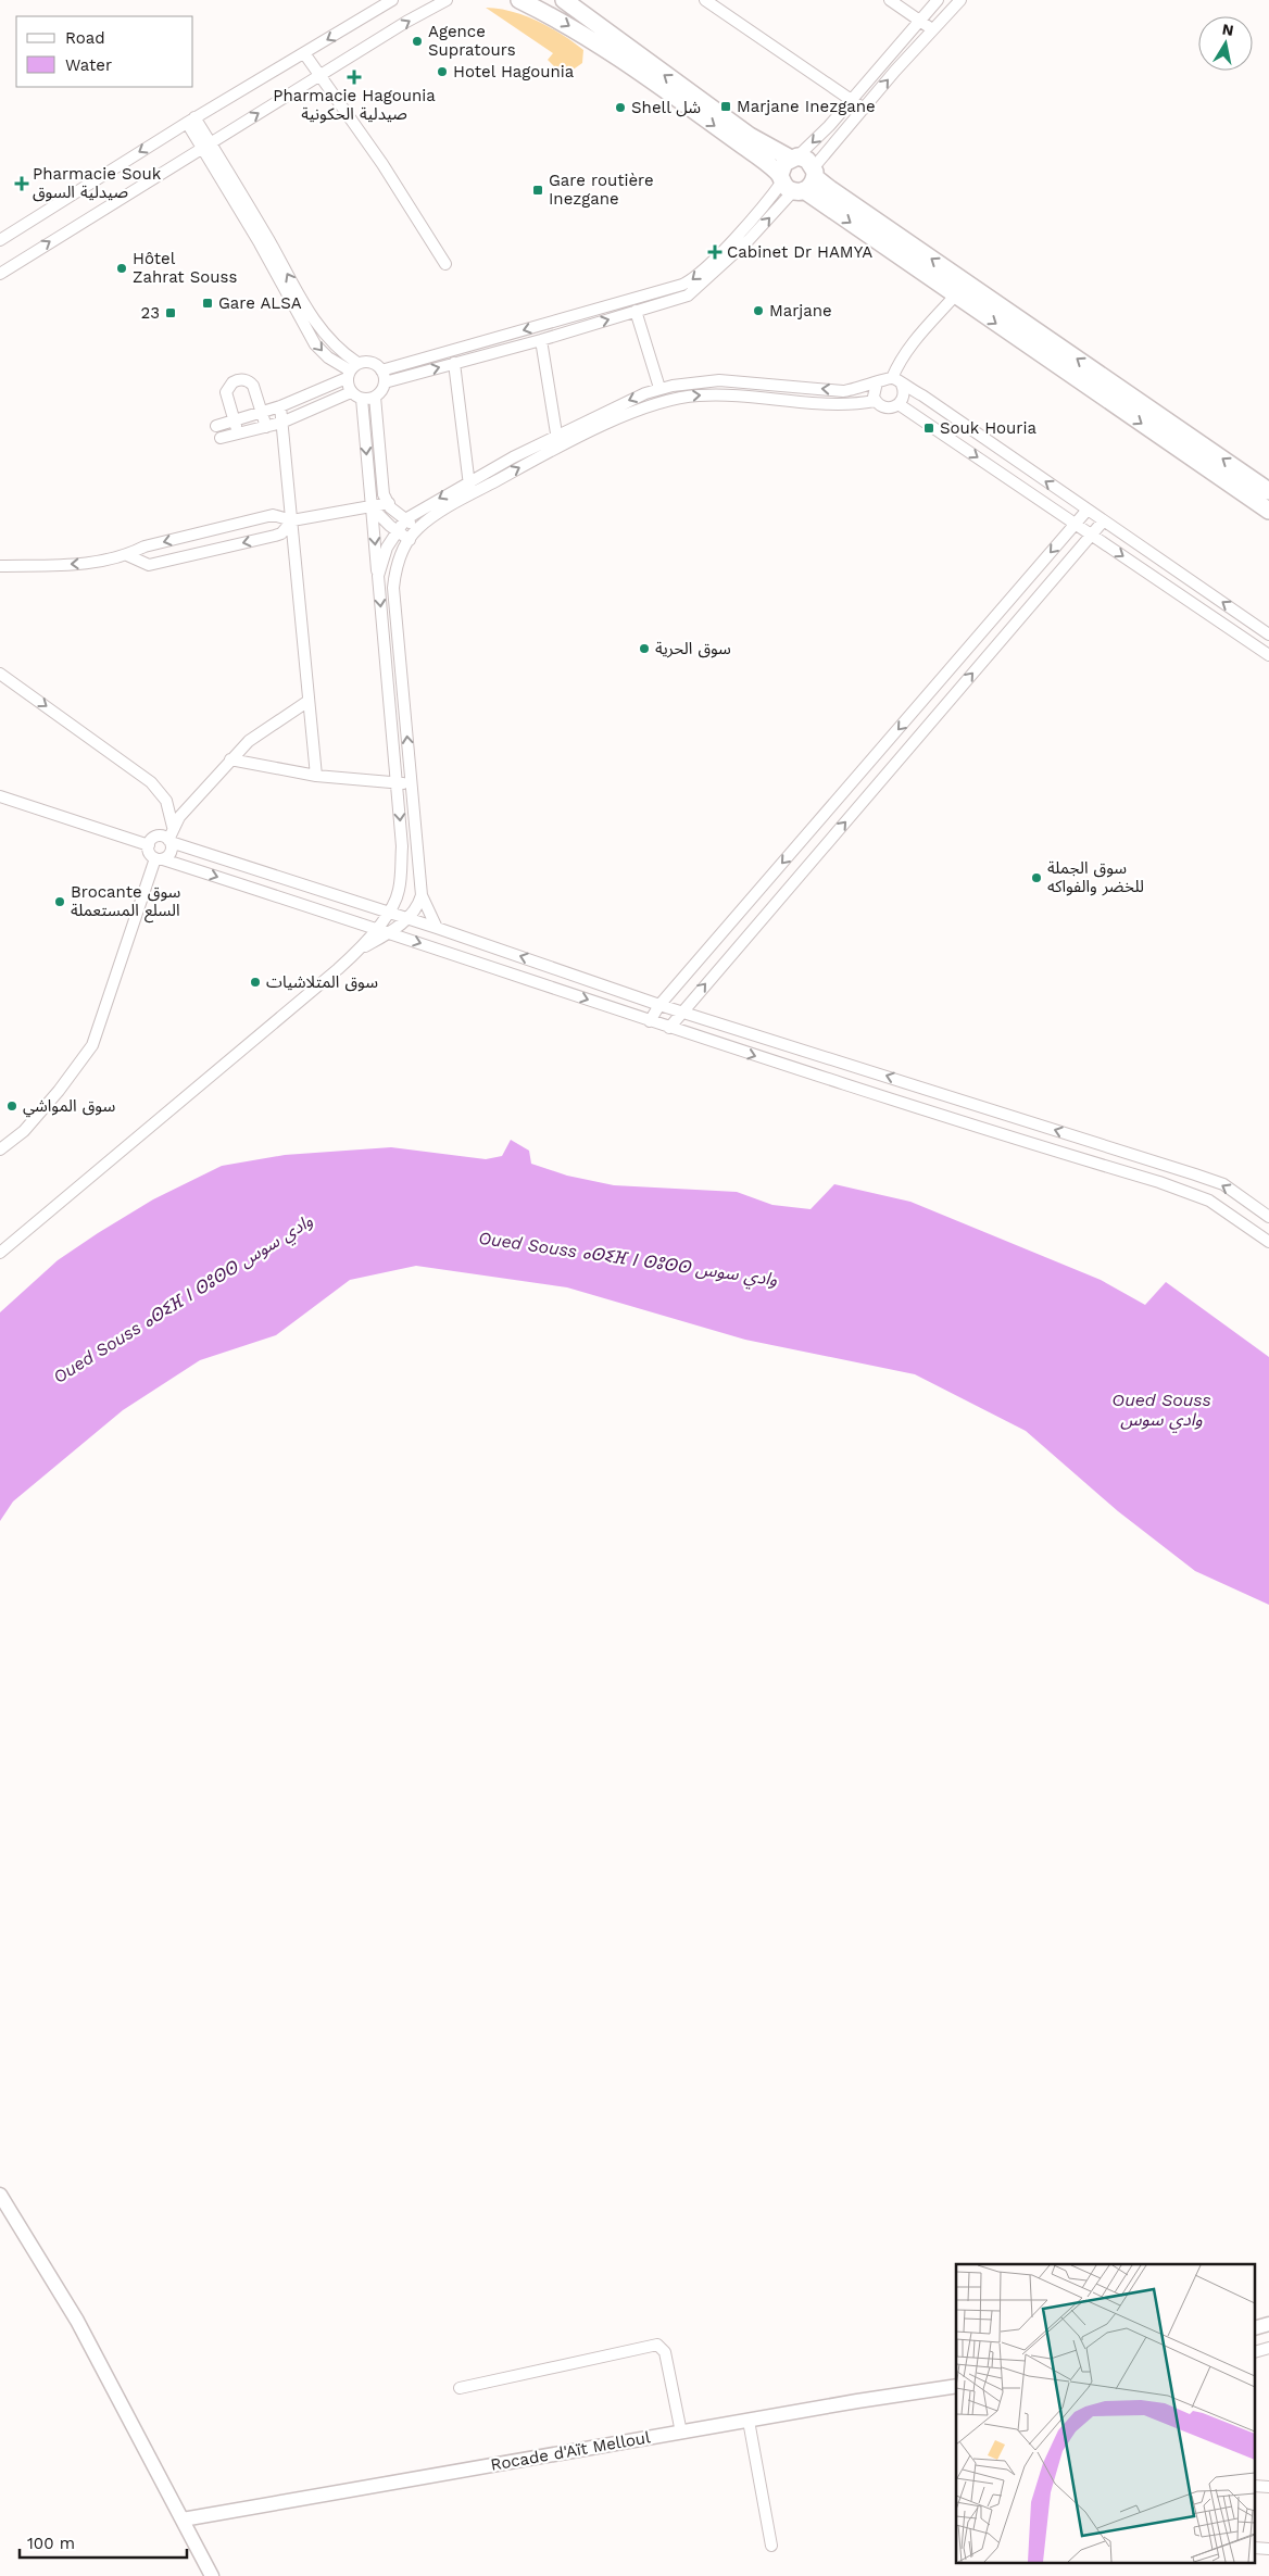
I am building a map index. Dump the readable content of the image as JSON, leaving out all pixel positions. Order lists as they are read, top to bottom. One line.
{"streets":{"street":["Rocade d'Aït Melloul"]},"water":["Oued Souss ⴰⵙⵉⴼ ⵏ ⵙⵓⵙⵙ وادي سوس","Oued Souss وادي سوس"],"places":{"other":["Agence Supratours","Hotel Hagounia","Shell شل","Hôtel Zahrat Souss","Marjane","سوق الحرية","سوق الجملة للخضر والفواكه","Brocante سوق السلع المستعملة","سوق المتلاشيات","سوق المواشي"],"health":["Pharmacie Hagounia صيدلية الحكونية","Pharmacie Souk صيدلية السوق","Cabinet Dr HAMYA"],"transit":["Marjane Inezgane","Gare routière Inezgane","Gare ALSA","23","Souk Houria"]},"legend":["Road","Water"],"scale_bar":"100 m","north":"top"}
